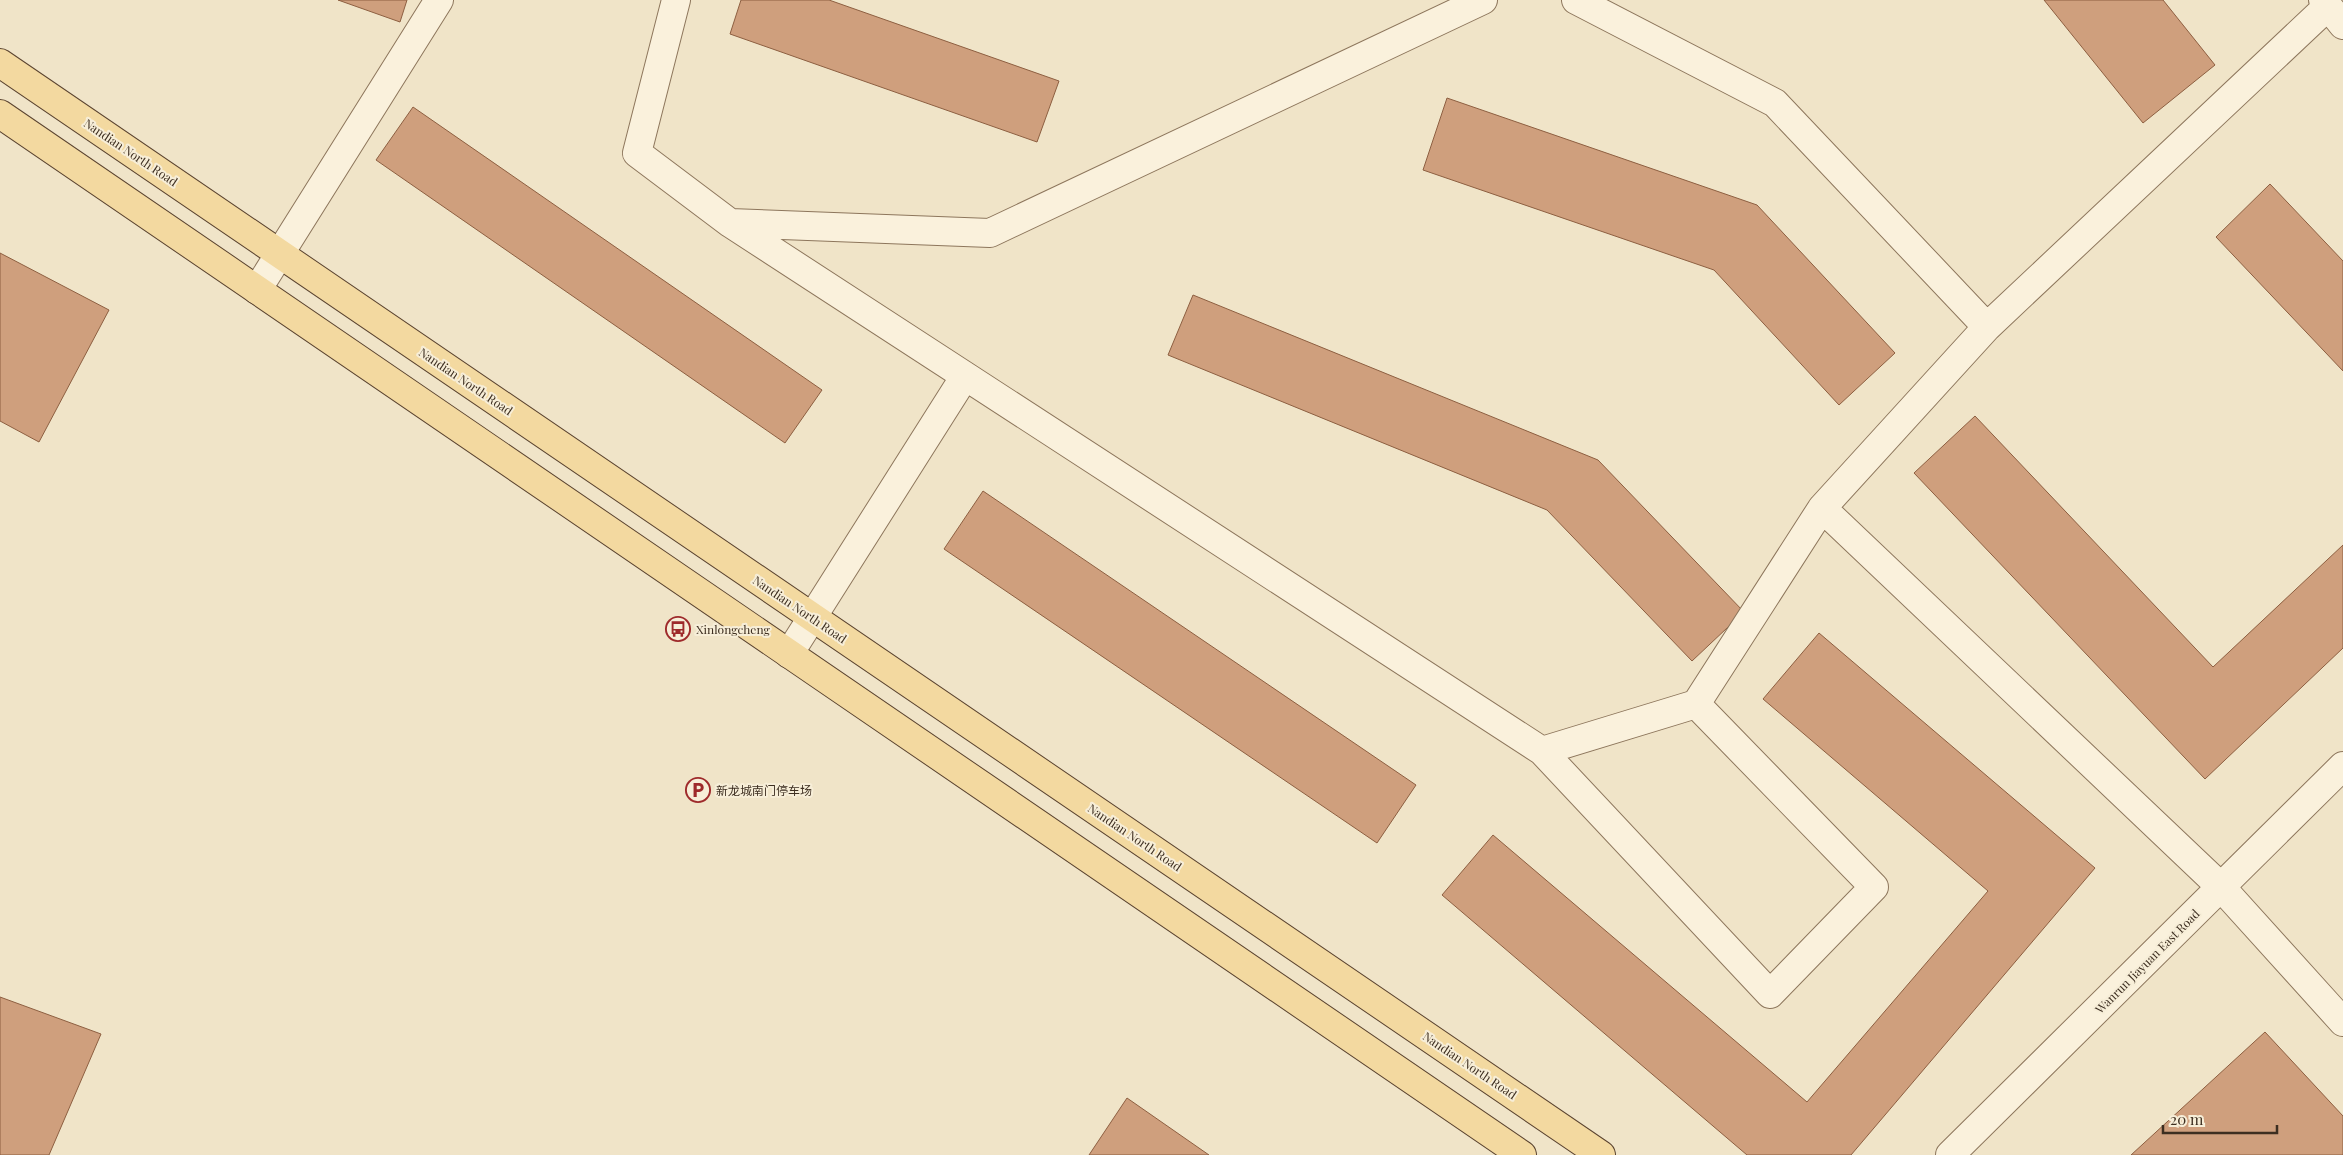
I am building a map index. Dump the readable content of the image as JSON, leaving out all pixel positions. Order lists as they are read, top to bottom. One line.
{"streets":{"main road":["Nandian North Road"],"street":["Wanrun Jiayuan East Road"]},"places":{"bus stop":["Xinlongcheng"],"parking":["新龙城南门停车场"]},"scale_bar":"20 m"}
